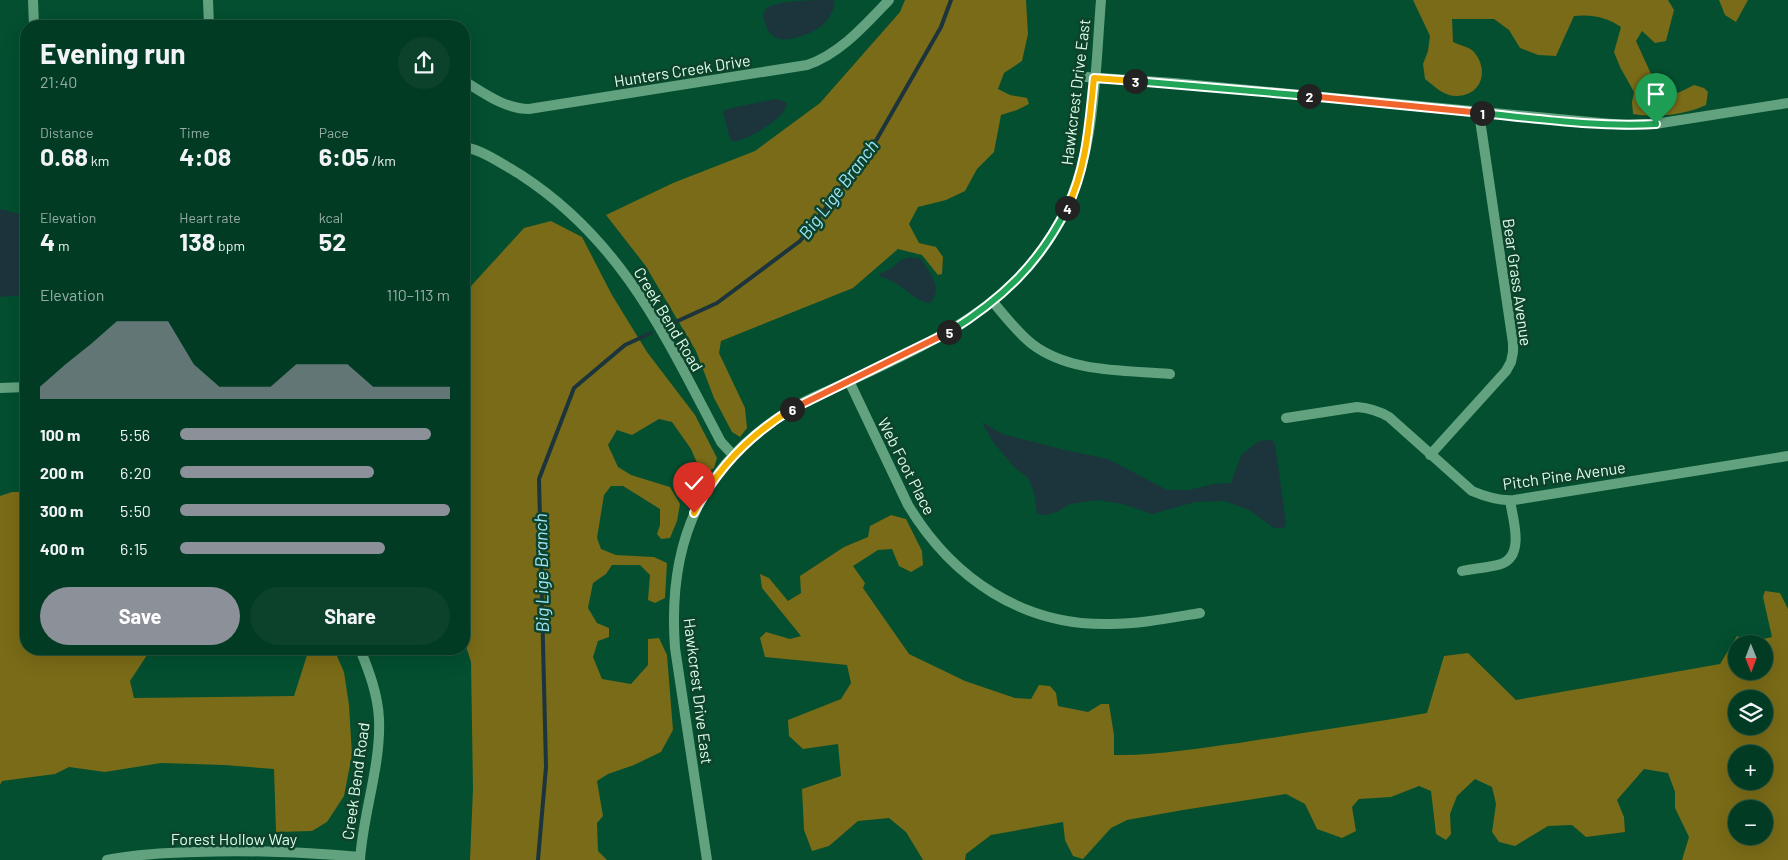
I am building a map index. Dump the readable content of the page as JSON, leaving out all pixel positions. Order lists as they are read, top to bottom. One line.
{"streets":{"street":["Hunters Creek Drive","Hawkcrest Drive East","Bear Grass Avenue","Creek Bend Road","Web Foot Place","Pitch Pine Avenue","Forest Hollow Way"]},"crossings":[["Hawkcrest Drive East","Creek Bend Road"],["Hawkcrest Drive East","Web Foot Place"],["Bear Grass Avenue","Pitch Pine Avenue"],["Creek Bend Road","Forest Hollow Way"]],"water":["Big Lige Branch"],"north":"bottom","page":{"heading":["Evening run","21:40"],"pins":["3","2","1","4","5","6"],"stats":[["Distance","0.68 km"],["Time","4:08"],["Pace","6:05 /km"],["Elevation","4 m"],["Heart rate","138 bpm"],["kcal","52"]],"chart":["Elevation","110–113 m"],"list":[{"name":"100 m","note":"5:56"},{"name":"200 m","note":"6:20"},{"name":"300 m","note":"5:50"},{"name":"400 m","note":"6:15"}],"buttons":["Save","Share"],"map_buttons":["+","−"]}}
